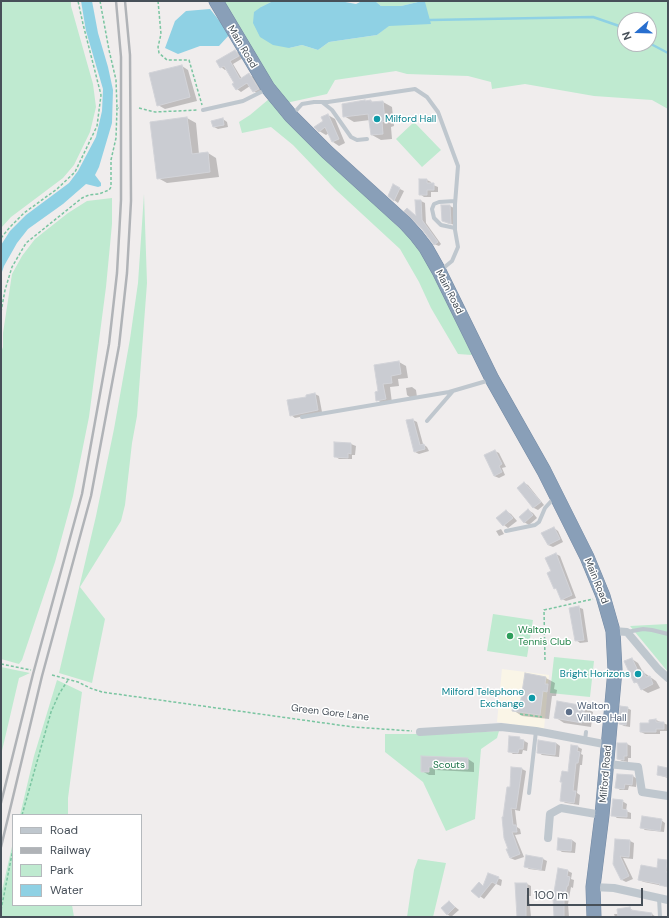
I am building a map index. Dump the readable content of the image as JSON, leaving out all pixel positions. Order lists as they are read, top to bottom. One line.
{"streets":{"highway":["Main Road","Milford Road"],"path":["Green Gore Lane"]},"crossings":[["Main Road","Milford Road"]],"parks":["Scouts"],"places":["Milford Hall","Walton Tennis Club","Bright Horizons","Milford Telephone Exchange","Walton Village Hall"],"legend":["Road","Railway","Park","Water"],"scale_bar":"100 m","north":"left"}
